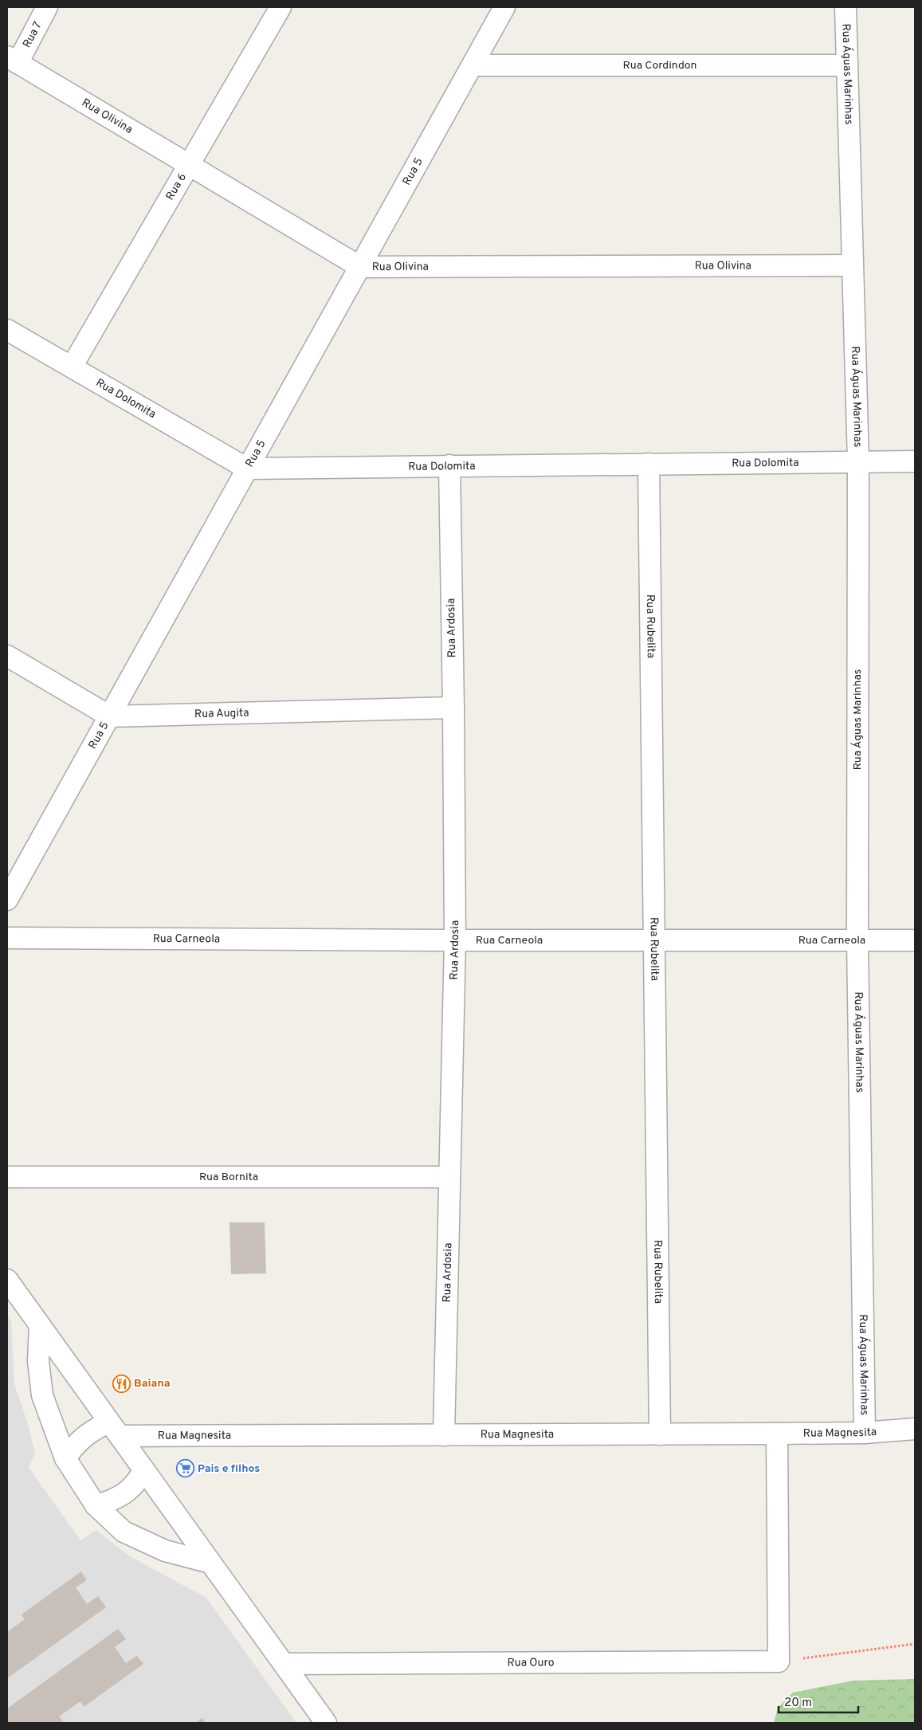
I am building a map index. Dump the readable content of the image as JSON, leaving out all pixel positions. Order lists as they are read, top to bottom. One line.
{"streets":{"street":["Rua 7","Rua Cordindon","Rua Águas Marinhas","Rua Olivina","Rua 5","Rua 6","Rua Dolomita","Rua Rubelita","Rua Ardosia","Rua Augita","Rua Carneola","Rua Bornita","Rua Magnesita","Rua Ouro"]},"crossings":[["Rua 7","Rua Olivina"],["Rua Cordindon","Rua Águas Marinhas"],["Rua Cordindon","Rua 5"],["Rua Águas Marinhas","Rua Olivina"],["Rua Águas Marinhas","Rua Dolomita"],["Rua Águas Marinhas","Rua Carneola"],["Rua Águas Marinhas","Rua Magnesita"],["Rua Olivina","Rua 5"],["Rua Olivina","Rua 6"],["Rua 5","Rua Dolomita"],["Rua 5","Rua Augita"],["Rua 6","Rua Dolomita"],["Rua Dolomita","Rua Rubelita"],["Rua Dolomita","Rua Ardosia"],["Rua Rubelita","Rua Carneola"],["Rua Rubelita","Rua Magnesita"],["Rua Ardosia","Rua Augita"],["Rua Ardosia","Rua Carneola"],["Rua Ardosia","Rua Bornita"],["Rua Ardosia","Rua Magnesita"]],"places":{"restaurant":["Baiana"],"supermarket":["Pais e filhos"]},"scale_bar":"20 m"}
